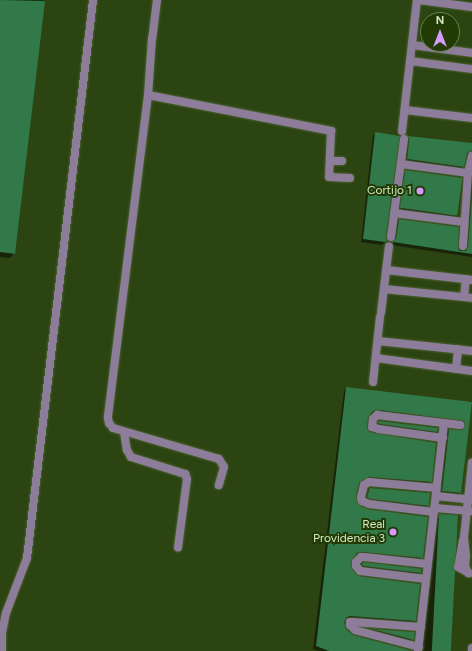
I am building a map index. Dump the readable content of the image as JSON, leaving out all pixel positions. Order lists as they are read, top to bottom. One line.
{"places":["Cortijo 1","Real Providencia 3"],"north":"top"}
